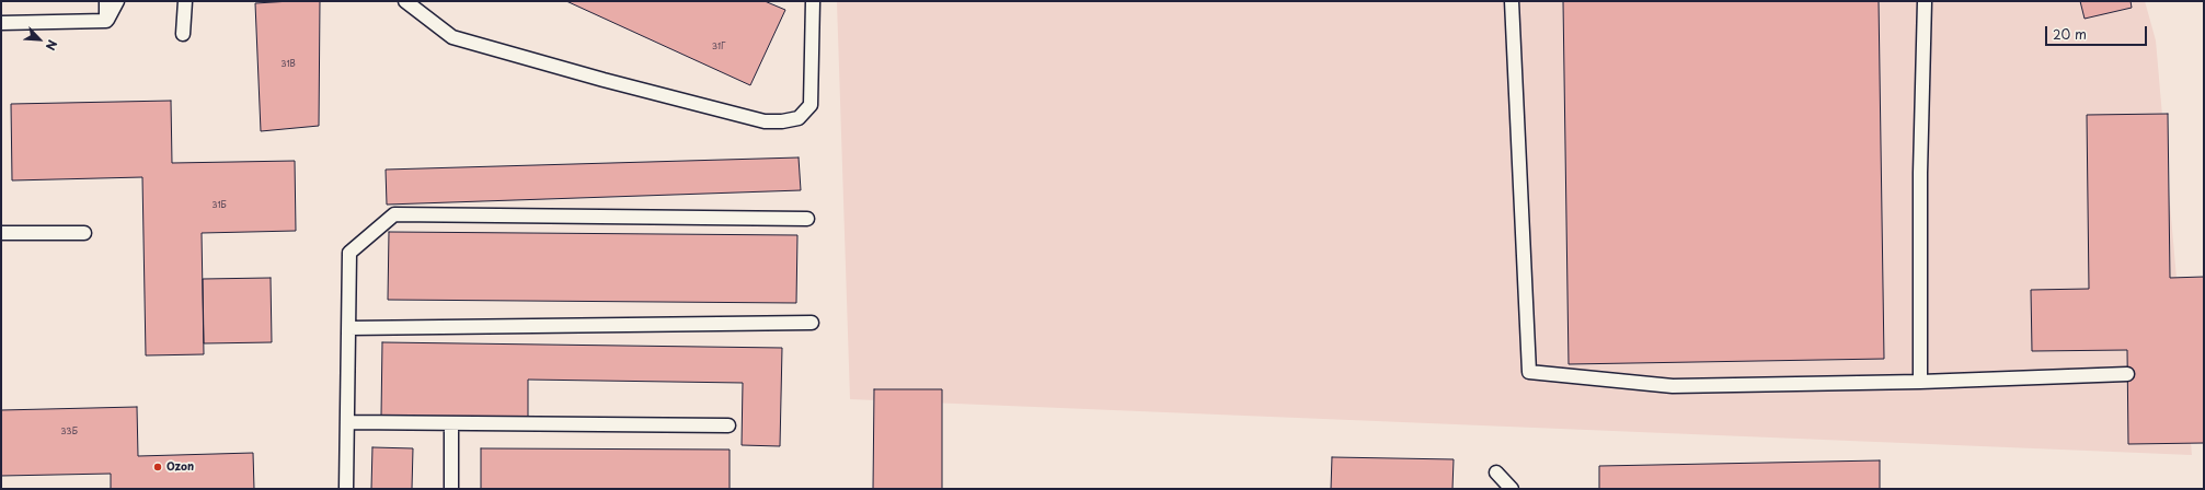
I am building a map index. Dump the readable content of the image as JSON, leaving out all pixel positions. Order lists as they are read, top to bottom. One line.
{"places":["Ozon"],"house_numbers":["31Г","31В","31Б","33Б"],"scale_bar":"20 m","north":"bottom right"}
